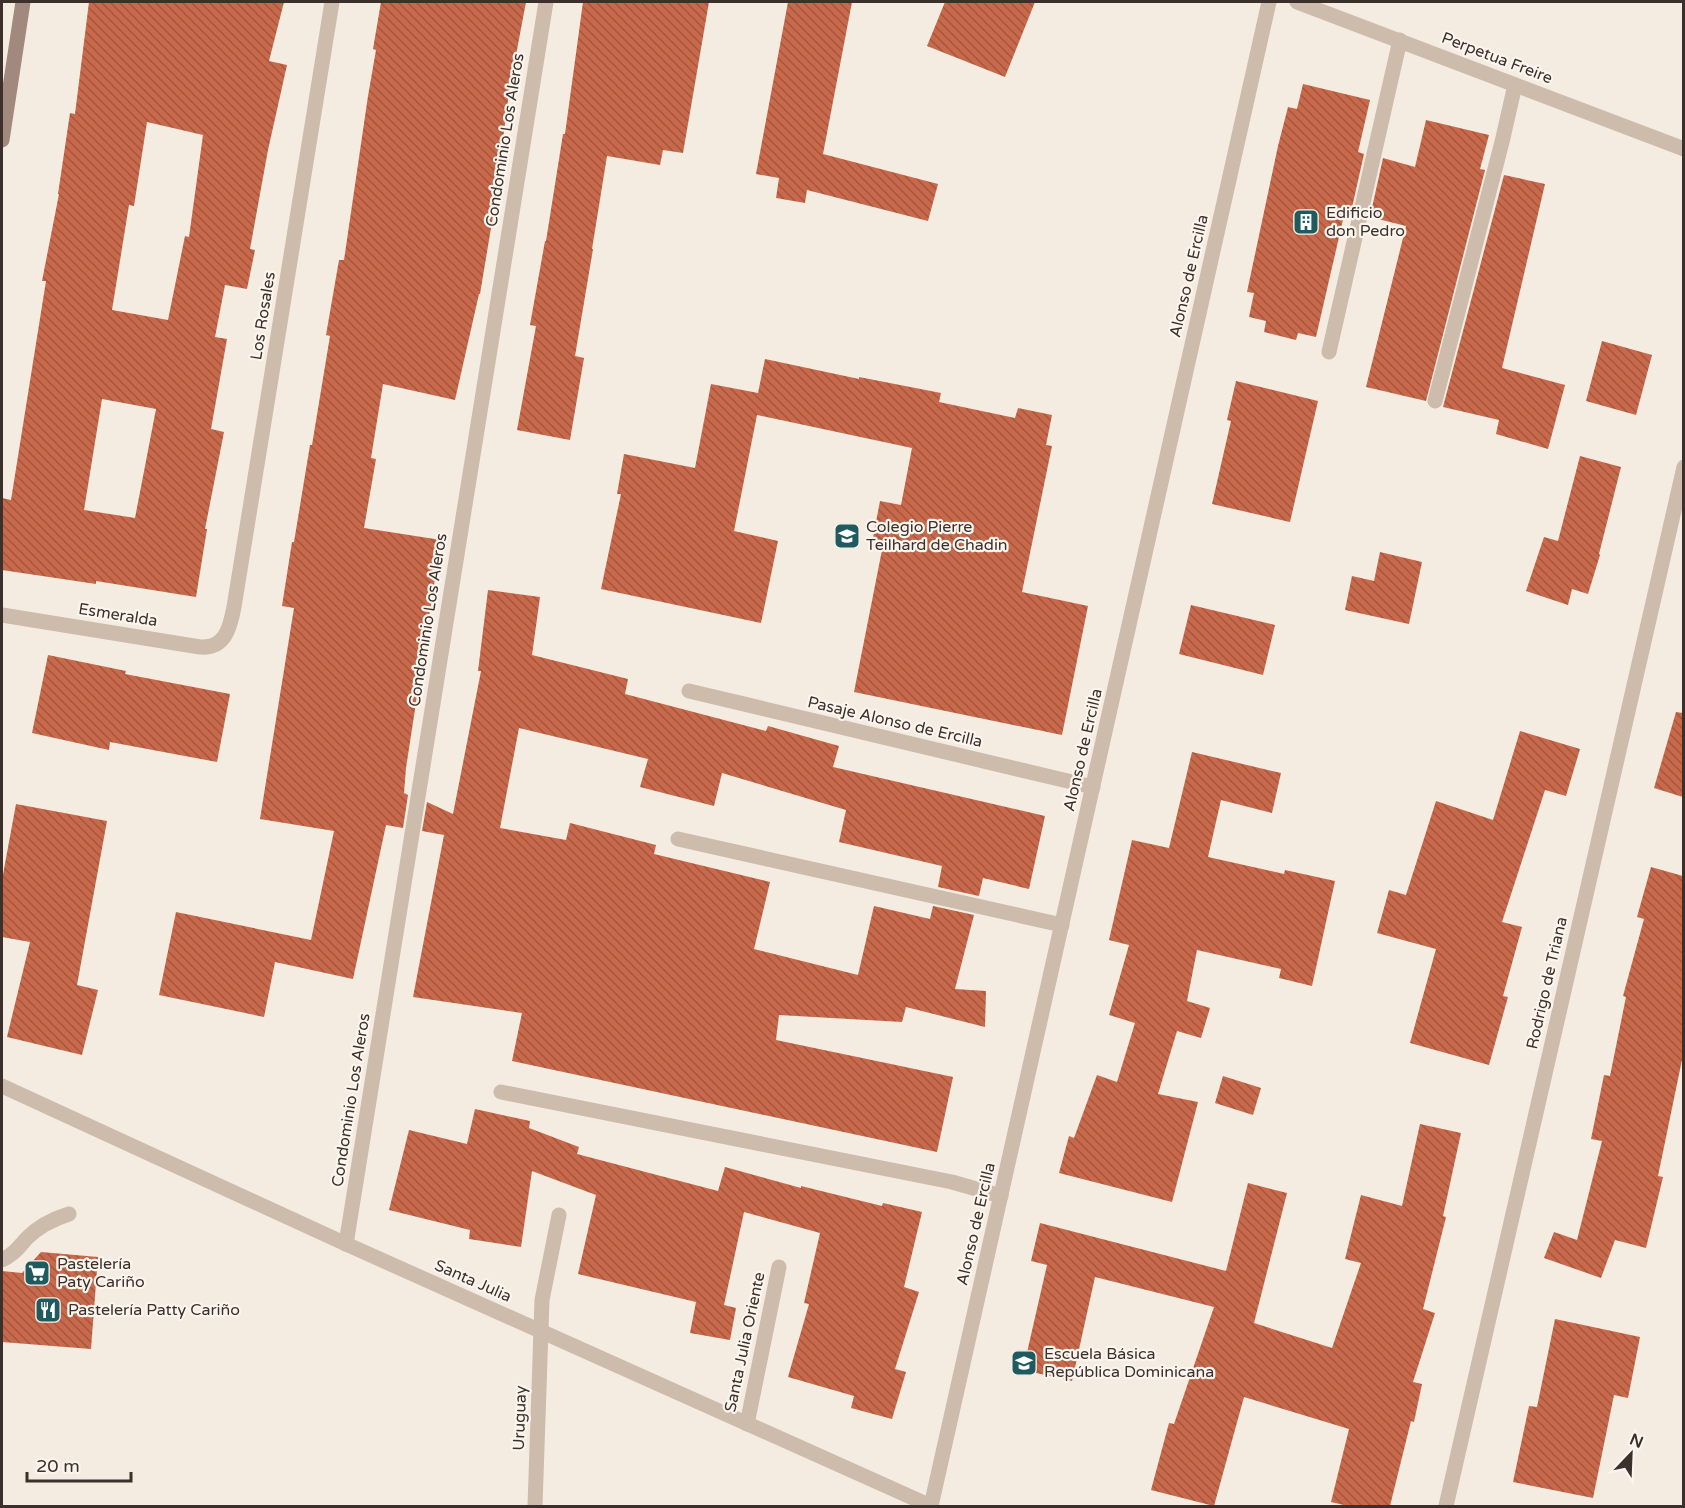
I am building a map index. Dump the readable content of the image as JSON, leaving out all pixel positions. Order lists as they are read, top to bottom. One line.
{"streets":{"street":["Perpetua Freire","Condominio Los Aleros","Alonso de Ercilla","Los Rosales","Esmeralda","Pasaje Alonso de Ercilla","Rodrigo de Triana","Santa Julia","Santa Julia Oriente","Uruguay"]},"crossings":[["Condominio Los Aleros","Santa Julia"],["Alonso de Ercilla","Pasaje Alonso de Ercilla"],["Alonso de Ercilla","Santa Julia"],["Los Rosales","Esmeralda"],["Santa Julia","Santa Julia Oriente"],["Santa Julia","Uruguay"]],"places":{"building":["Edificio don Pedro"],"school or university":["Colegio Pierre Teilhard de Chadin","Escuela Básica República Dominicana"],"supermarket":["Pastelería Paty Cariño"],"restaurant":["Pastelería Patty Cariño"]},"scale_bar":"20 m","north":"top right"}
